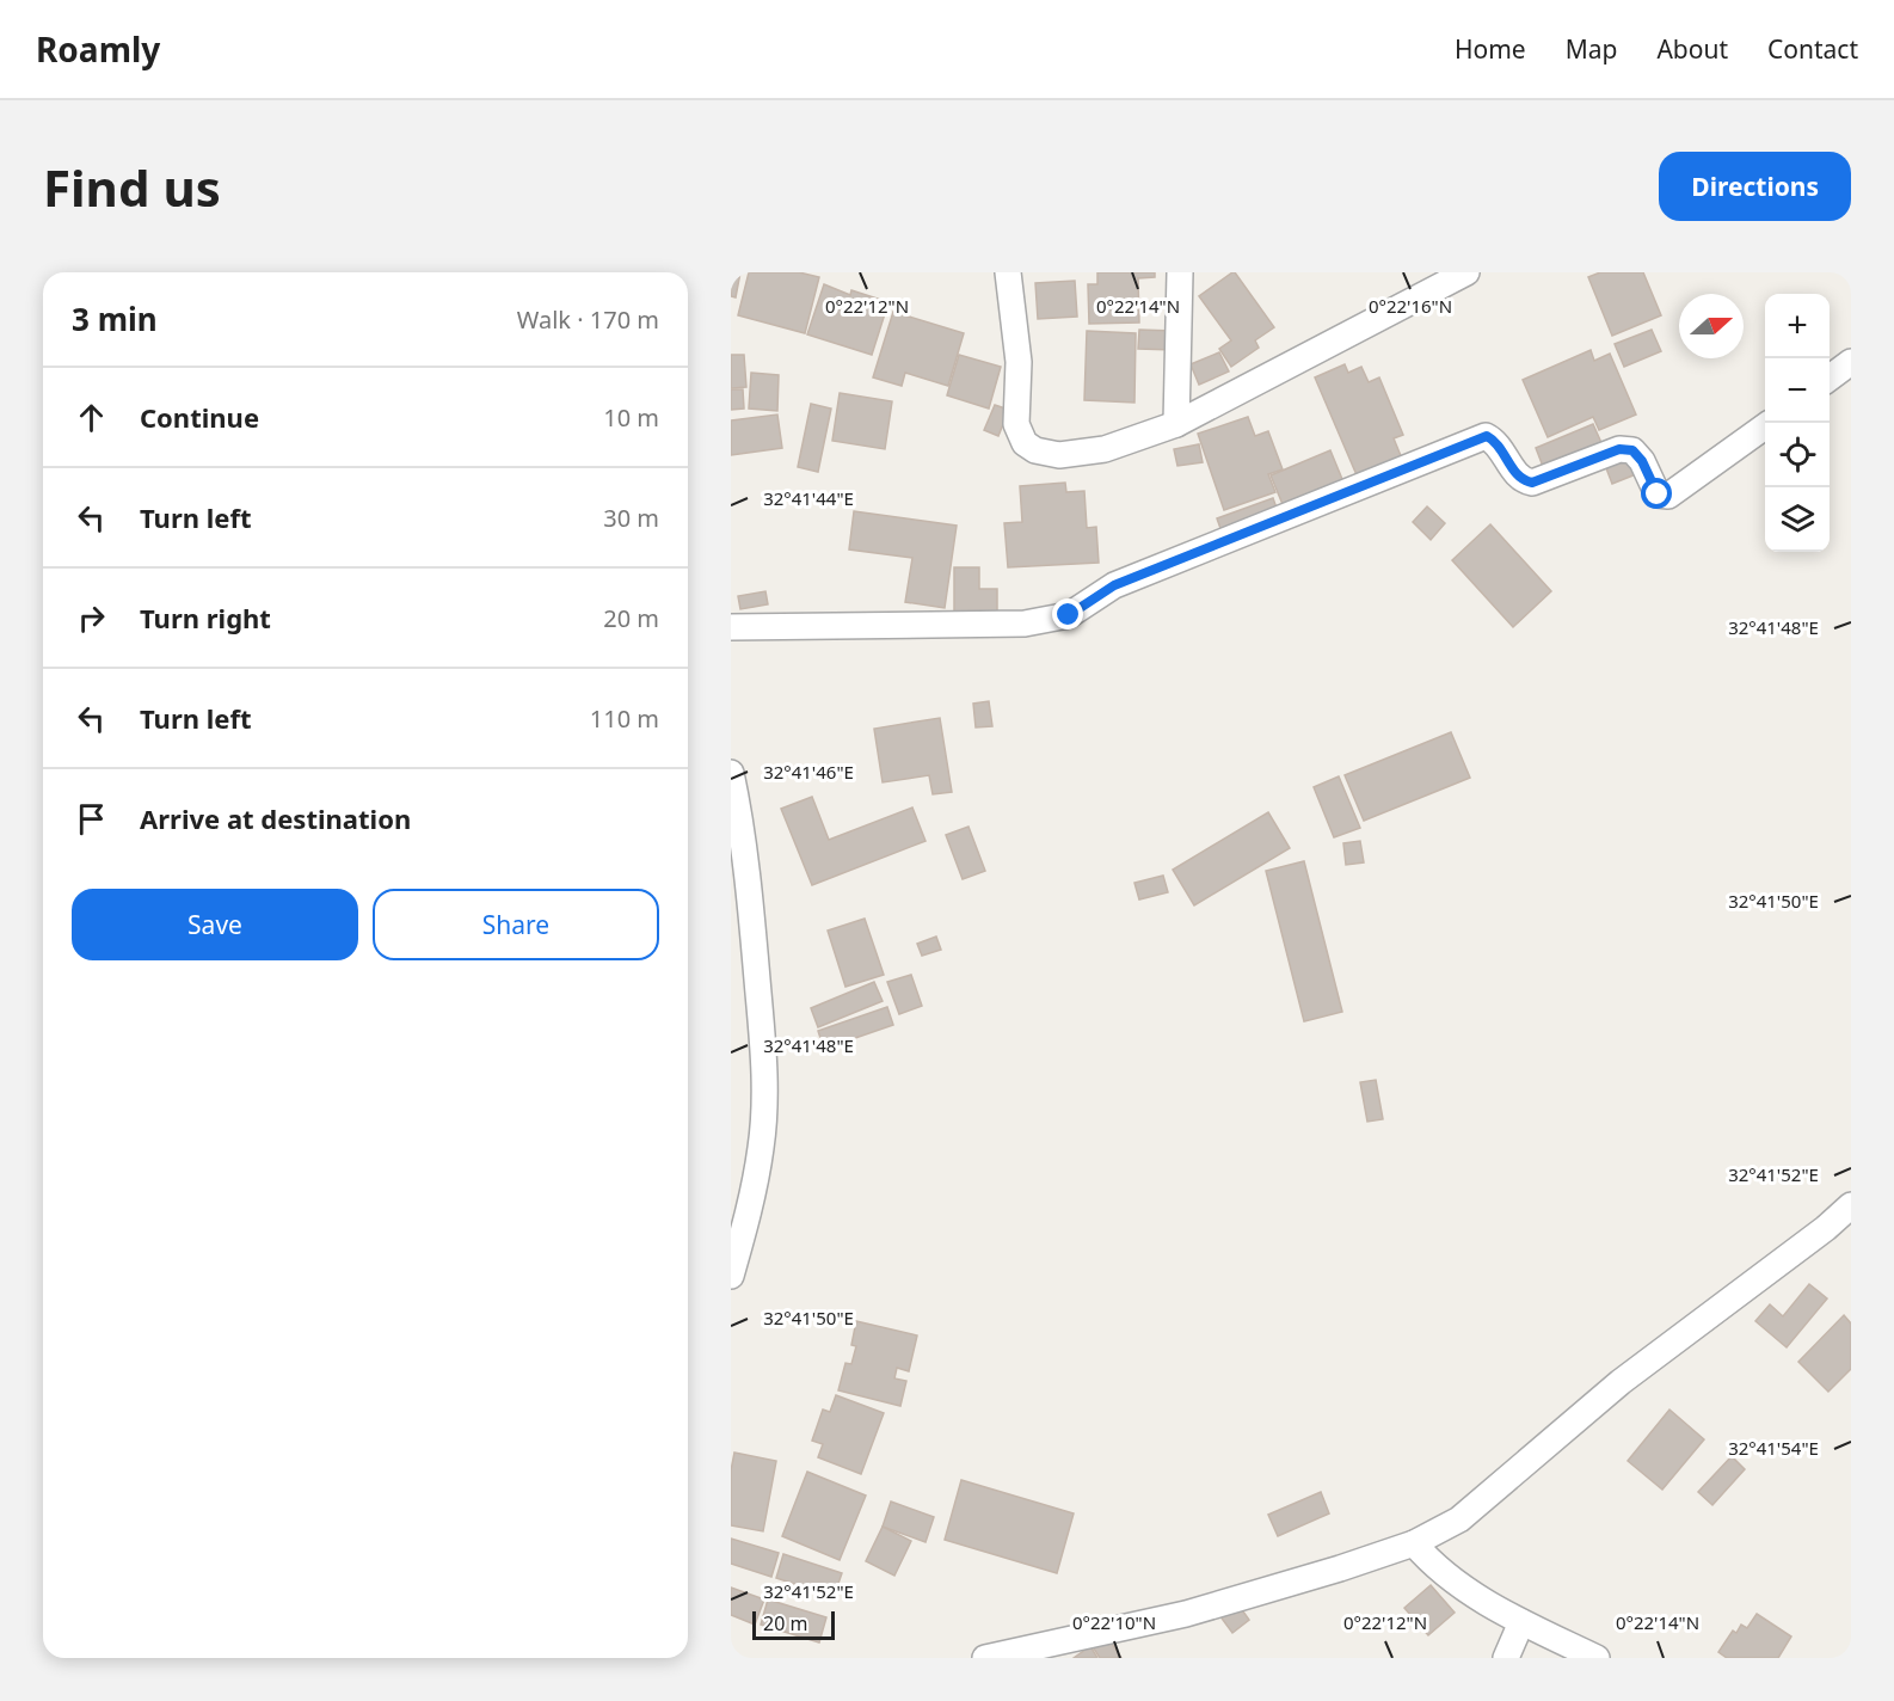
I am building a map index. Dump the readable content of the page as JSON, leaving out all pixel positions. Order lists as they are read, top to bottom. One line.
{"scale_bar":"20 m","north":"right","page":{"header":"Roamly","nav":["Home","Map","About","Contact"],"buttons":["Directions",["Save","Share"]],"title":"Find us","heading":["3 min","Walk · 170 m"],"map_buttons":["+","−"],"list":[["Continue","10 m"],["Turn left","30 m"],["Turn right","20 m"],["Turn left","110 m"],"Arrive at destination"],"scale":"20 m"},"coordinates":["0°22'12\"N","0°22'14\"N","0°22'16\"N","32°41'44\"E","32°41'48\"E","32°41'46\"E","32°41'50\"E","32°41'52\"E","32°41'54\"E","0°22'10\"N"]}
